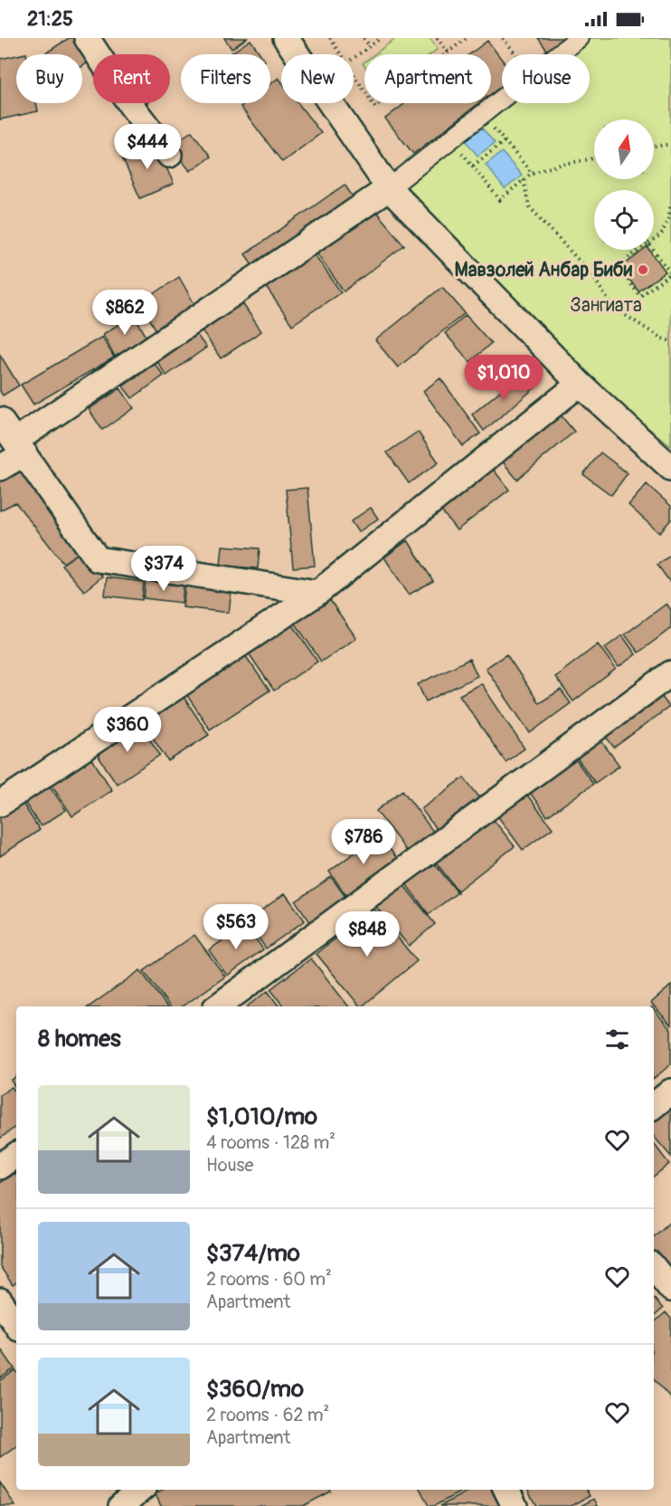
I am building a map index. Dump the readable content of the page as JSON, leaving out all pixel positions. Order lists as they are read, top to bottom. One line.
{"parks":["Зангиата"],"places":["Мавзолей Анбар Биби"],"north":"top","page":{"status":"21:25","chip":["Buy","Rent","Filters","New","Apartment","House"],"price":["$444","$862","$1,010","$374","$360","$786","$563","$848"],"heading":"8 homes","list":[{"name":"$1,010/mo","note":"4 rooms · 128 m² · House"},{"name":"$374/mo","note":"2 rooms · 60 m² · Apartment"},{"name":"$360/mo","note":"2 rooms · 62 m² · Apartment"}]}}
